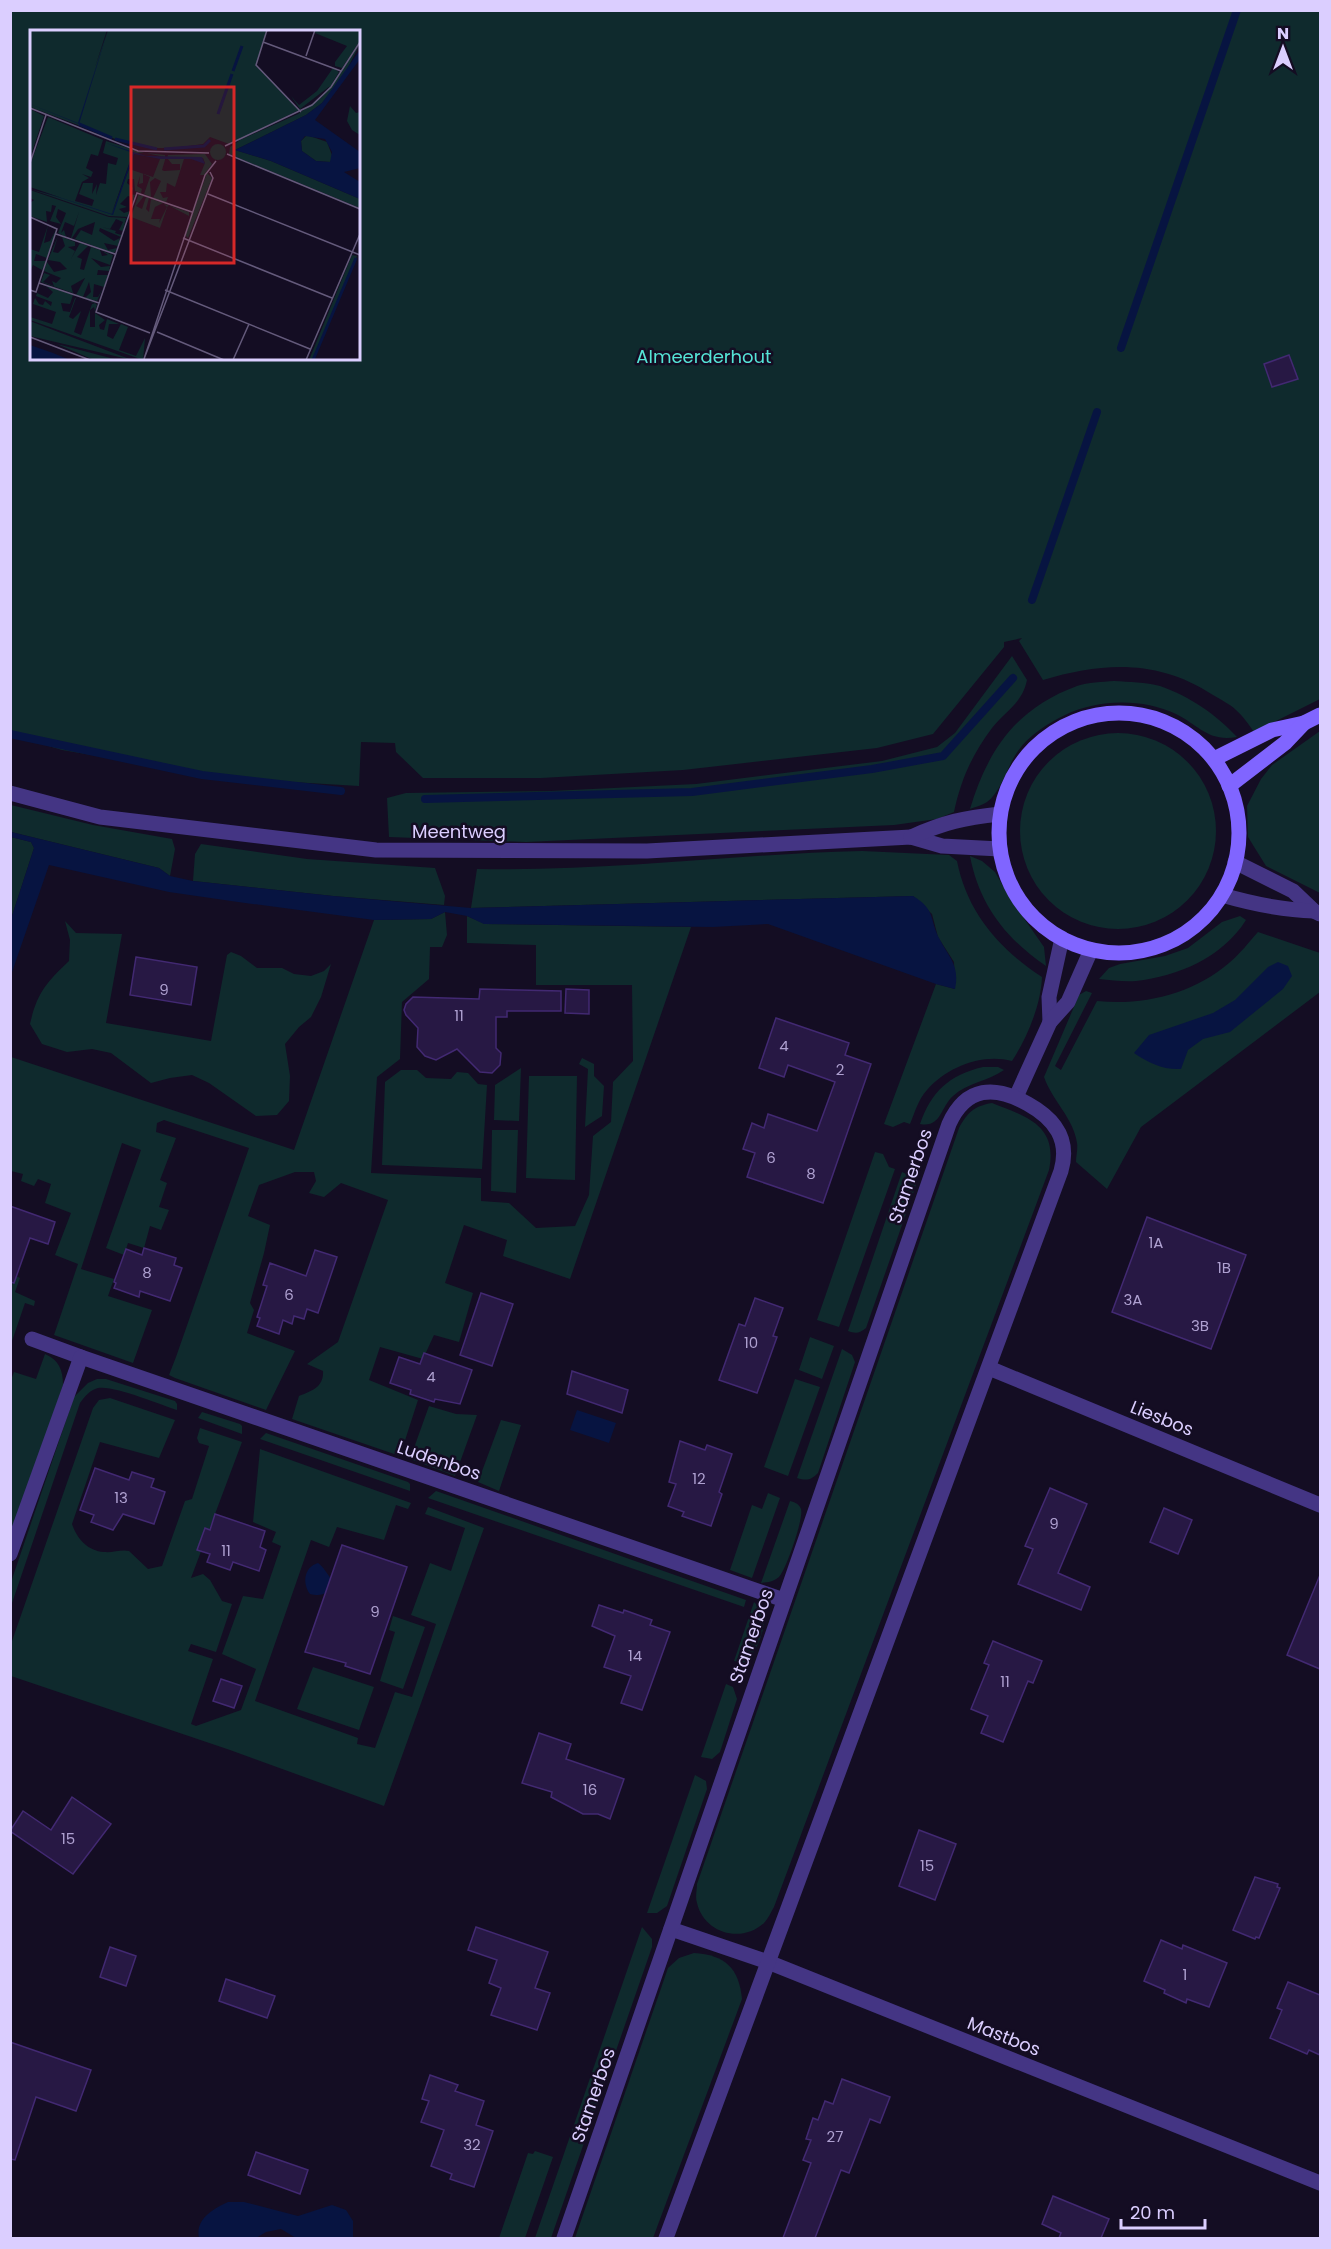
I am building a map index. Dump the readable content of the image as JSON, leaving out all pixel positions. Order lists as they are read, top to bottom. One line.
{"streets":{"street":["Meentweg","Stamerbos","Liesbos","Ludenbos","Mastbos"]},"crossings":[["Stamerbos","Liesbos"],["Stamerbos","Ludenbos"],["Stamerbos","Mastbos"]],"parks":["Almeerderhout"],"house_numbers":["9","11","4","2","6","8","1A","1B","8","6","3A","3B","10","4","12","13","9","11","9","14","11","16","15","15","1","27","32"],"scale_bar":"20 m","north":"top"}
